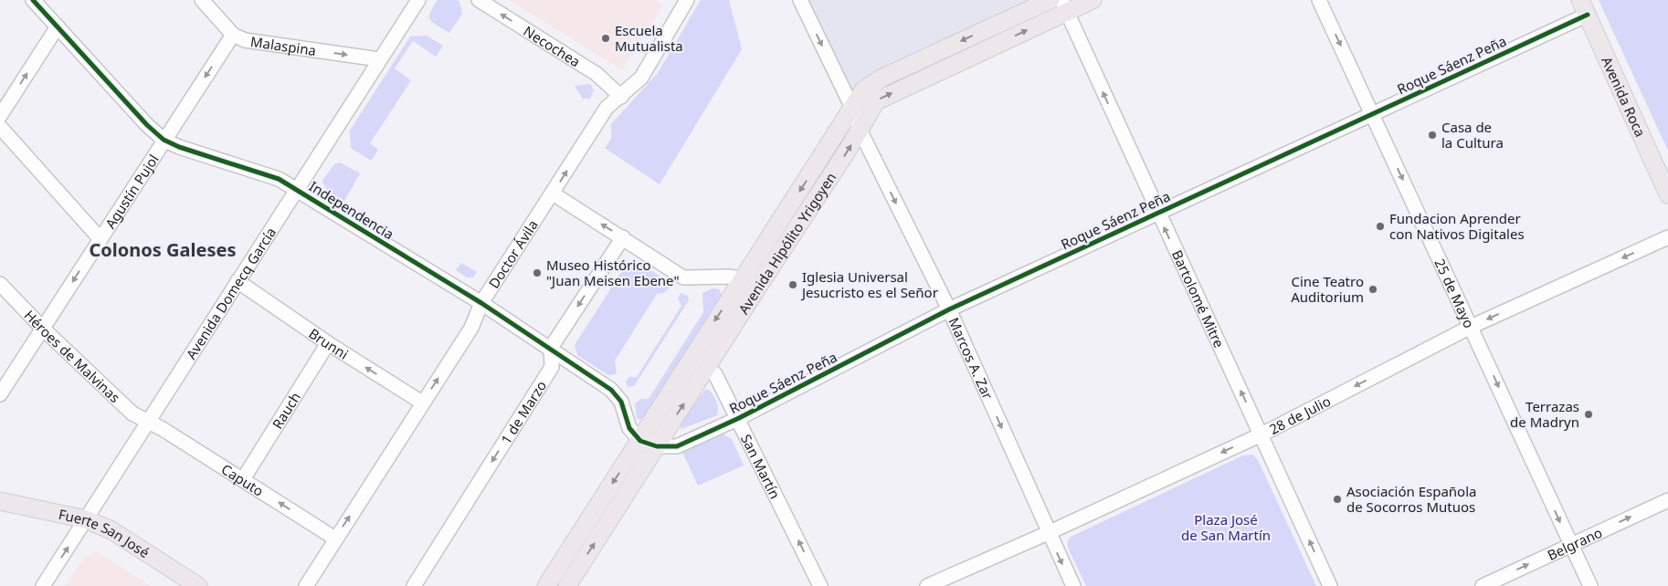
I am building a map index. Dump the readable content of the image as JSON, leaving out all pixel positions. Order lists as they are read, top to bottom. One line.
{"streets":{"main road":["Avenida Roca","Avenida Hipólito Yrigoyen","Fuerte San José"],"street":["Malaspina","Necochea","Roque Sáenz Peña","Agustín Pujol","Independencia","Doctor Ávila","Avenida Domecq García","25 de Mayo","Bartolomé Mitre","Brunni","Héroes de Malvinas","Marcos A. Zar","Rauch","1 de Marzo","28 de Julio","San Martín","Caputo","Belgrano"]},"crossings":[["Malaspina","Agustín Pujol"],["Malaspina","Avenida Domecq García"],["Necochea","Doctor Ávila"],["Roque Sáenz Peña","Avenida Roca"],["Roque Sáenz Peña","Avenida Hipólito Yrigoyen"],["Roque Sáenz Peña","25 de Mayo"],["Roque Sáenz Peña","Bartolomé Mitre"],["Roque Sáenz Peña","Marcos A. Zar"],["Roque Sáenz Peña","San Martín"],["Agustín Pujol","Independencia"],["Agustín Pujol","Héroes de Malvinas"],["Independencia","Avenida Hipólito Yrigoyen"],["Independencia","Doctor Ávila"],["Independencia","Avenida Domecq García"],["Independencia","1 de Marzo"],["Avenida Hipólito Yrigoyen","Bartolomé Mitre"],["Avenida Hipólito Yrigoyen","Marcos A. Zar"],["Avenida Hipólito Yrigoyen","San Martín"],["Doctor Ávila","Brunni"],["Doctor Ávila","Caputo"],["Avenida Domecq García","Brunni"],["Avenida Domecq García","Héroes de Malvinas"],["Avenida Domecq García","Caputo"],["Avenida Domecq García","Fuerte San José"],["25 de Mayo","28 de Julio"],["25 de Mayo","Belgrano"],["Bartolomé Mitre","28 de Julio"],["Brunni","Rauch"],["Héroes de Malvinas","Caputo"],["Marcos A. Zar","28 de Julio"],["Rauch","Caputo"]],"one_way":["Malaspina","Necochea","Agustín Pujol","Doctor Ávila","25 de Mayo","Bartolomé Mitre","Brunni","Marcos A. Zar","1 de Marzo","28 de Julio","San Martín","Caputo","Belgrano"],"districts":["Colonos Galeses"],"parks":["Plaza José de San Martín"],"places":["Escuela Mutualista","Casa de la Cultura","Fundacion Aprender con Nativos Digitales","Museo Histórico \"Juan Meisen Ebene\"","Iglesia Universal Jesucristo es el Señor","Cine Teatro Auditorium","Terrazas de Madryn","Asociación Española de Socorros Mutuos"]}
